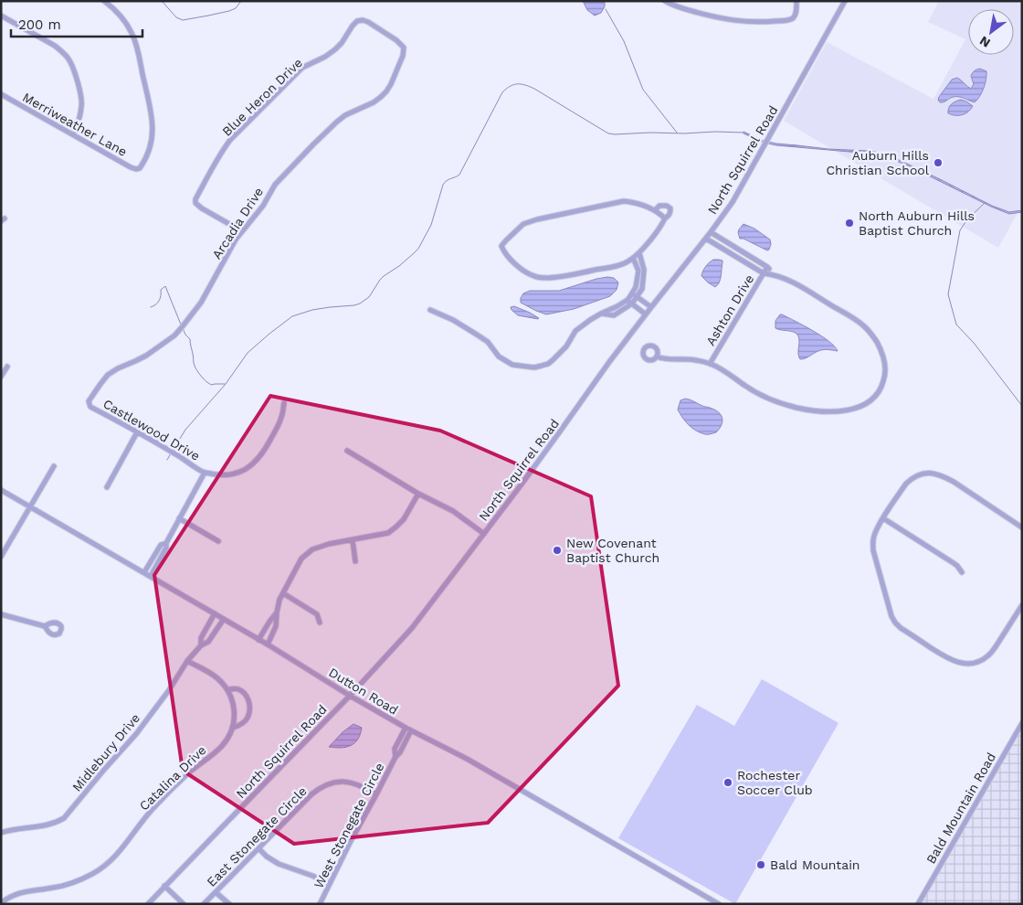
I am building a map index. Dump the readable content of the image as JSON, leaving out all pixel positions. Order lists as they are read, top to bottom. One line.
{"streets":{"street":["Blue Heron Drive","Merriweather Lane","North Squirrel Road","Arcadia Drive","Ashton Drive","Castlewood Drive","Dutton Road","Midlebury Drive","Catalina Drive","Bald Mountain Road","West Stonegate Circle","East Stonegate Circle"]},"crossings":[["Blue Heron Drive","Arcadia Drive"],["North Squirrel Road","Dutton Road"],["Arcadia Drive","Castlewood Drive"],["Dutton Road","Midlebury Drive"],["Dutton Road","West Stonegate Circle"],["West Stonegate Circle","East Stonegate Circle"]],"places":["Auburn Hills Christian School","North Auburn Hills Baptist Church","New Covenant Baptist Church","Rochester Soccer Club","Bald Mountain"],"scale_bar":"200 m","north":"bottom left"}
